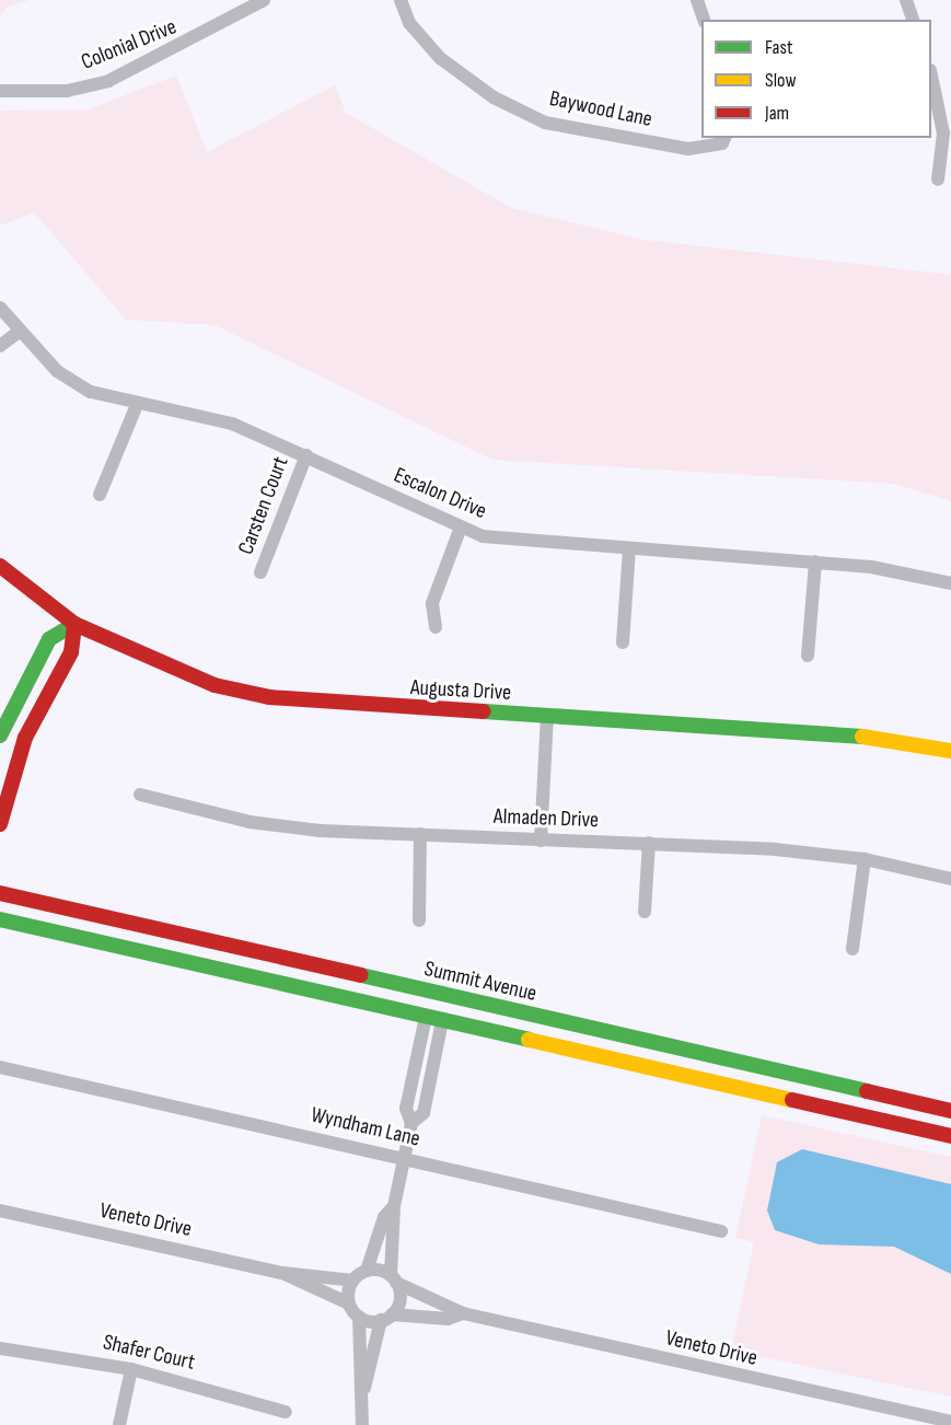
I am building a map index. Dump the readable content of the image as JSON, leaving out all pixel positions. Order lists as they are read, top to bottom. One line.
{"streets":{"main road":["Augusta Drive","Summit Avenue"],"street":["Colonial Drive","Baywood Lane","Escalon Drive","Carsten Court","Almaden Drive","Wyndham Lane","Veneto Drive","Shafer Court"]},"crossings":[["Escalon Drive","Carsten Court"]],"legend":["Fast","Slow","Jam"]}
